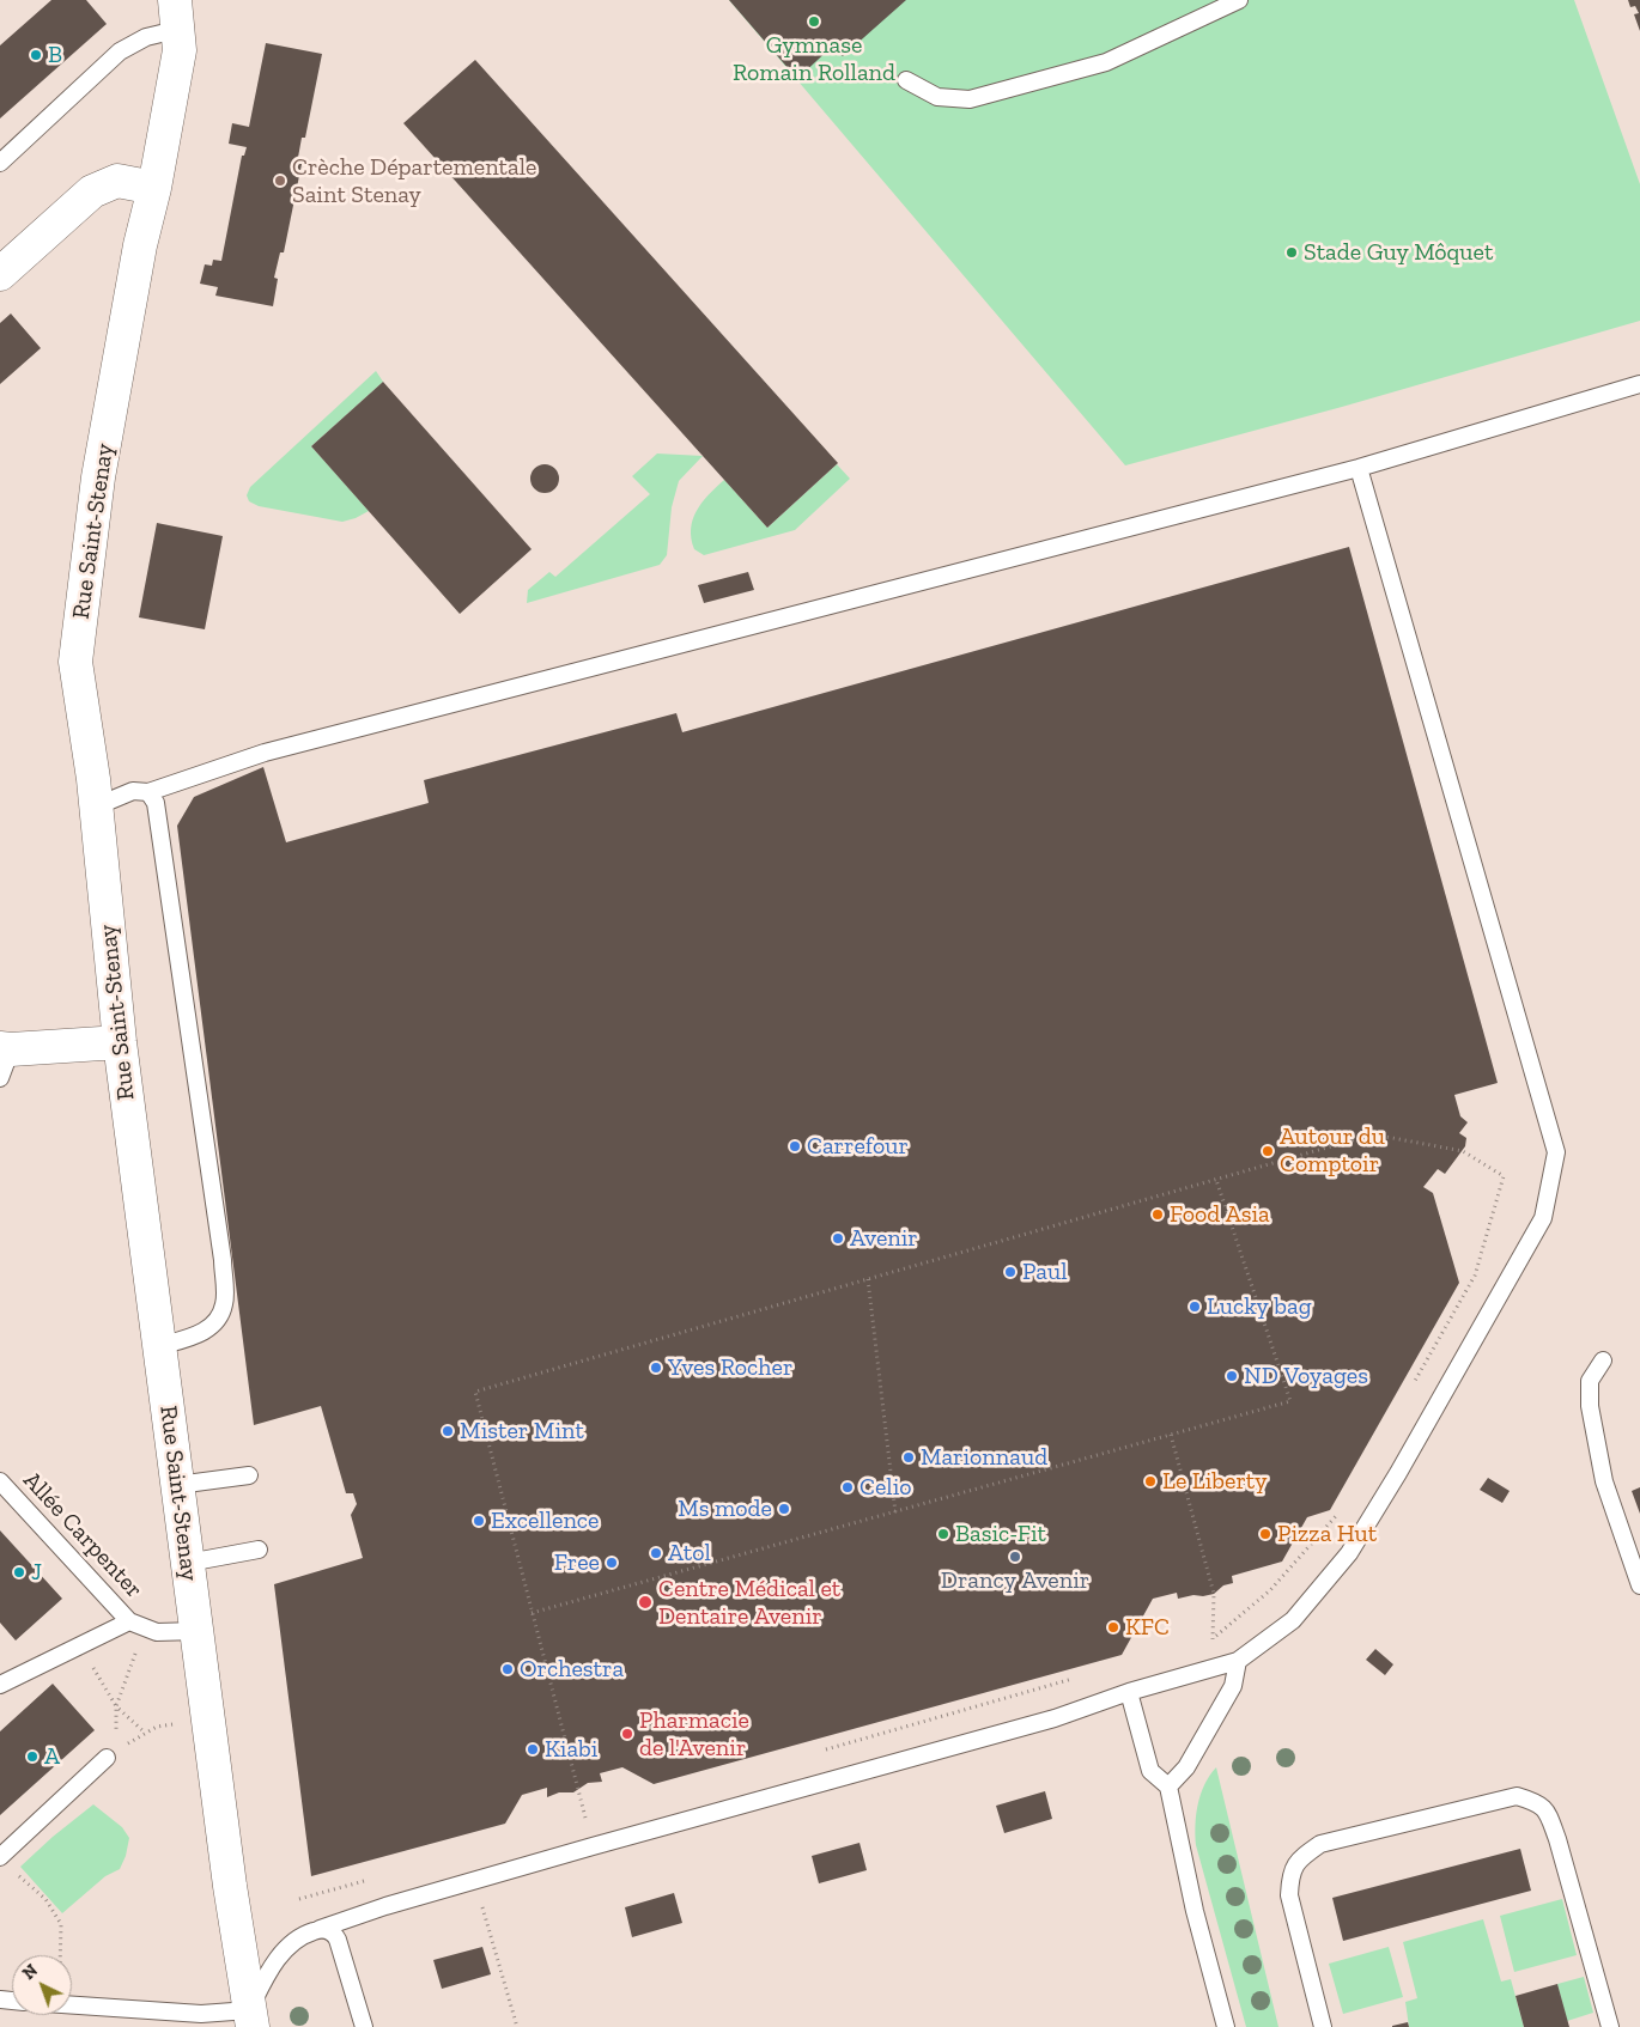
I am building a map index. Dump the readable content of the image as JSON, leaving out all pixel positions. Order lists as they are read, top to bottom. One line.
{"streets":{"street":["Rue Saint-Stenay"],"lane":["Allée Carpenter"]},"places":["Gymnase Romain Rolland","B","Crèche Départementale Saint Stenay","Stade Guy Môquet","Carrefour","Autour du Comptoir","Food Asia","Avenir","Paul","Lucky bag","Yves Rocher","ND Voyages","Mister Mint","Marionnaud","Le Liberty","Celio","Ms mode","Excellence","Basic-Fit","Pizza Hut","Atol","Drancy Avenir","Free","J","Centre Médical et Dentaire Avenir","KFC","Orchestra","Pharmacie de l'Avenir","Kiabi","A"],"north":"top left"}
